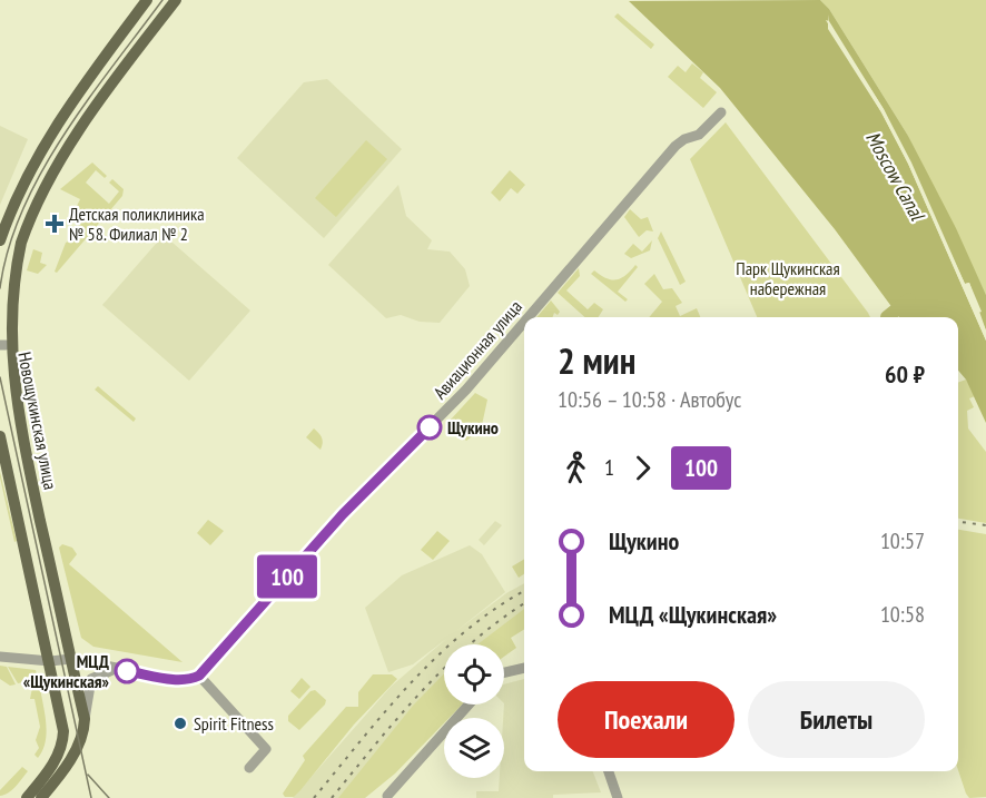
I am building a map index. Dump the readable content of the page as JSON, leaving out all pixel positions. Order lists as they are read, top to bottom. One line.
{"streets":{"main road":["Новощукинская улица"],"street":["Авиационная улица"]},"water":["Moscow Canal"],"parks":["Парк Щукинская набережная"],"places":{"health":["Детская поликлиника № 58. Филиал № 2"],"other":["Щукино","МЦД «Щукинская»","Spirit Fitness"]},"lines":["bus line 100"],"page":{"on_map":"100","heading":["2 мин","10:56 – 10:58 · Автобус","60 ₽"],"legs":["1","100"],"list":[{"name":"Щукино","value":"10:57"},{"name":"МЦД «Щукинская»","value":"10:58"}],"buttons":["Поехали","Билеты"]}}
